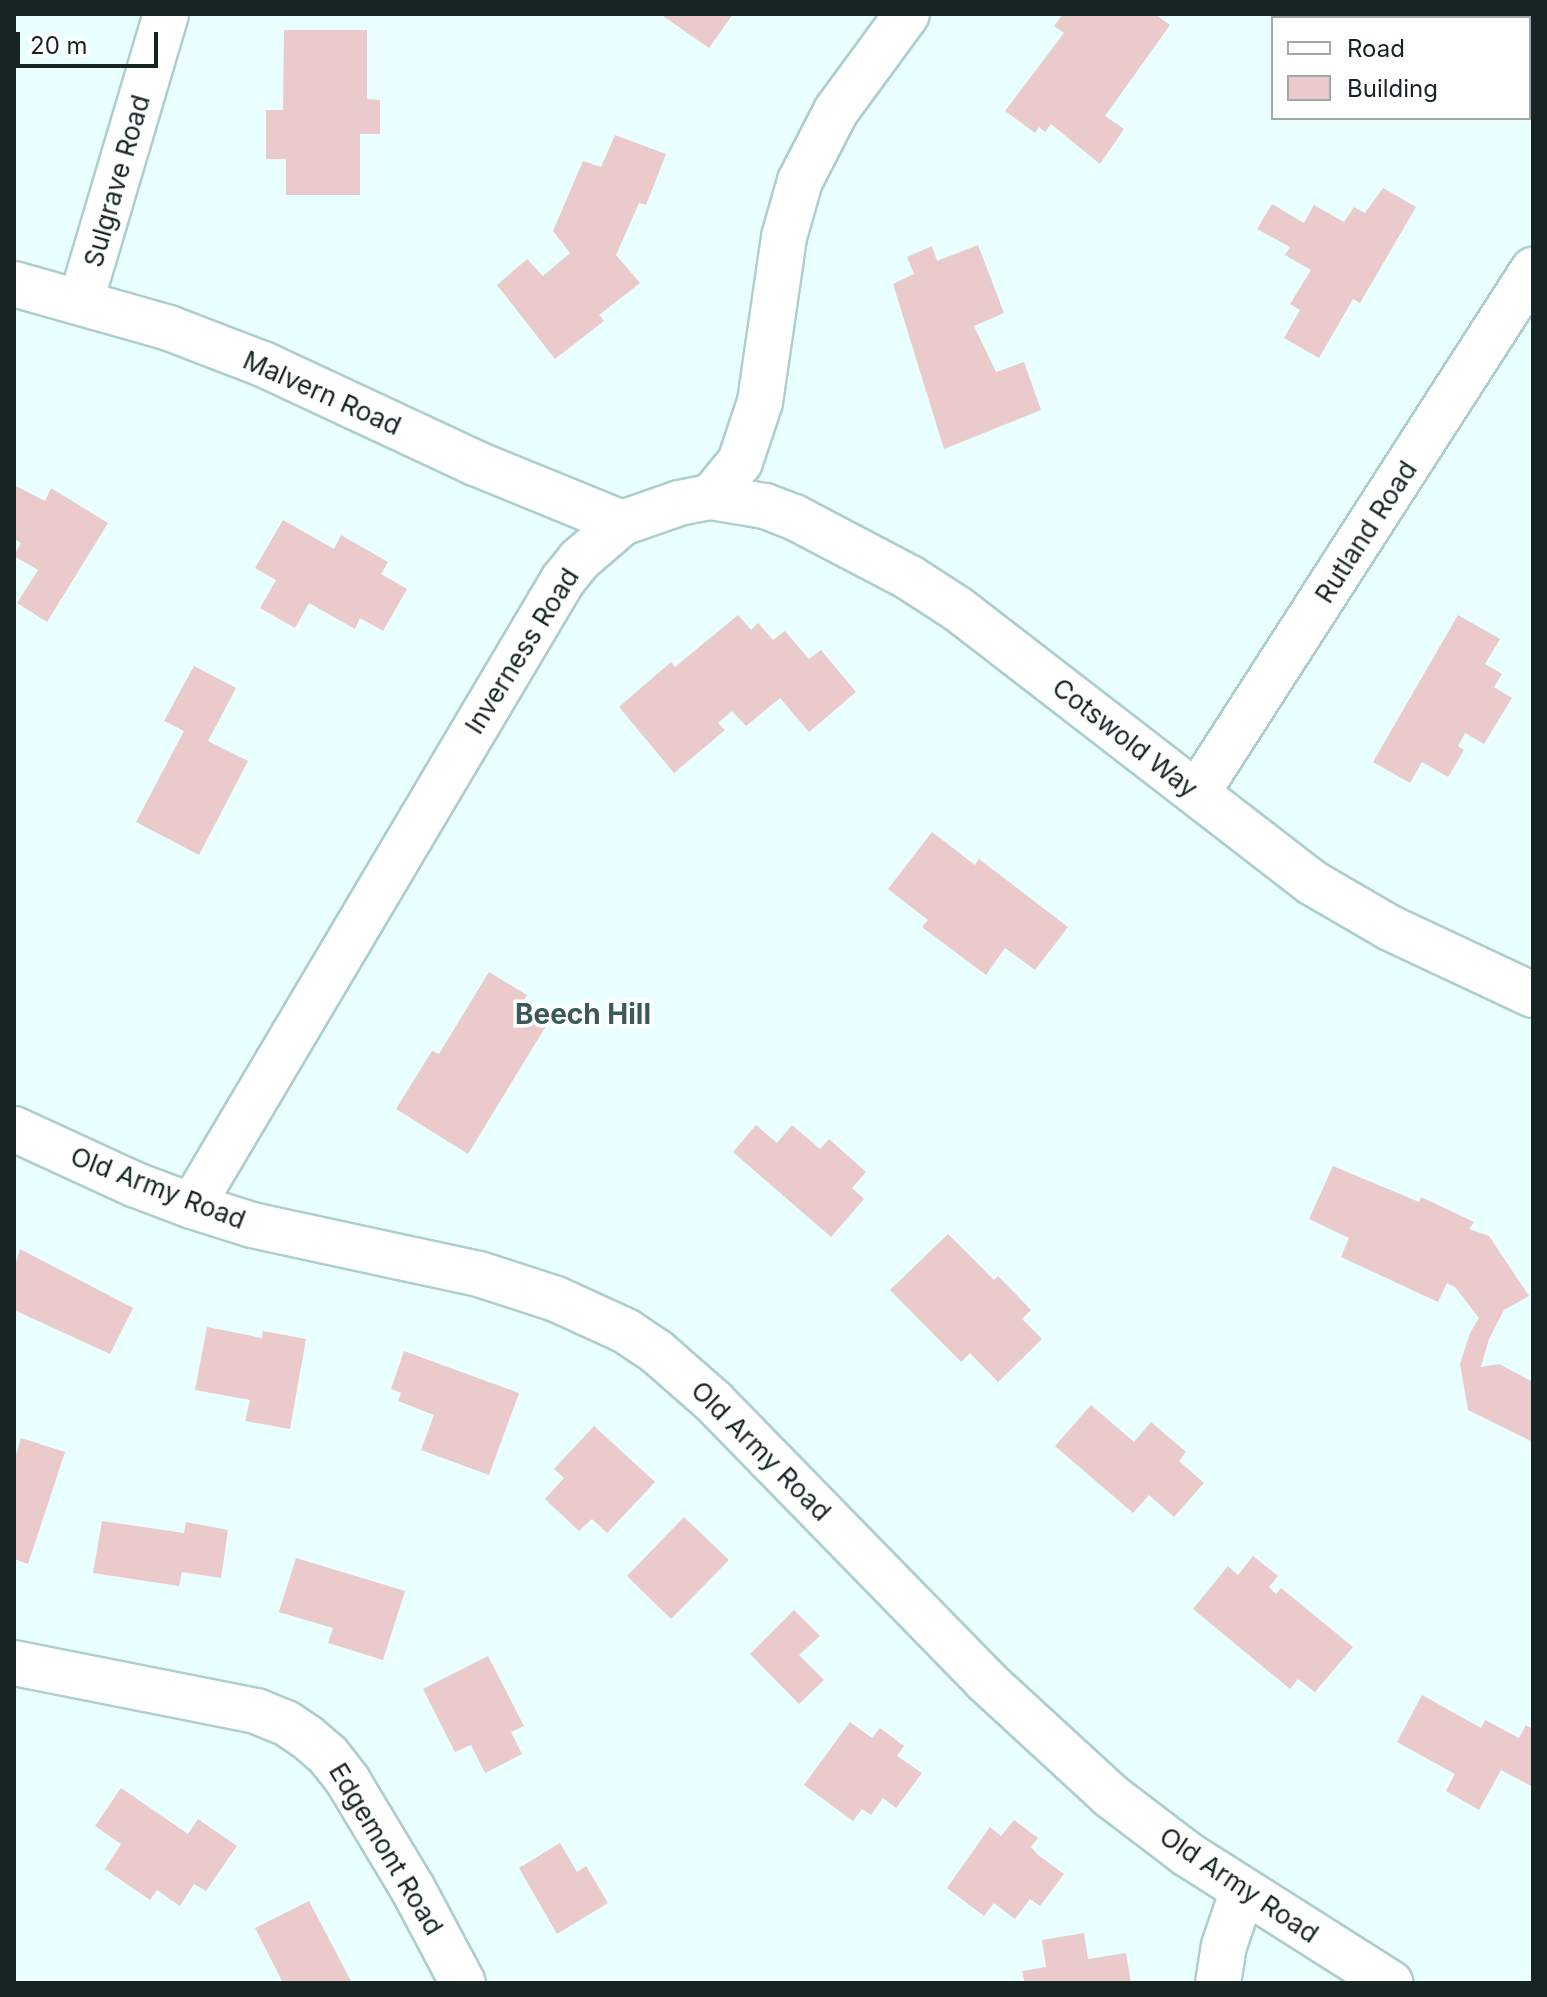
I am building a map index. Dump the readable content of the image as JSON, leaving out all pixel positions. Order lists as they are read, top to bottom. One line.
{"streets":{"street":["Sulgrave Road","Malvern Road","Rutland Road","Inverness Road","Cotswold Way","Old Army Road","Edgemont Road"]},"crossings":[["Sulgrave Road","Malvern Road"],["Malvern Road","Inverness Road"],["Rutland Road","Cotswold Way"],["Inverness Road","Cotswold Way"],["Inverness Road","Old Army Road"]],"districts":["Beech Hill"],"legend":["Road","Building"],"scale_bar":"20 m"}
